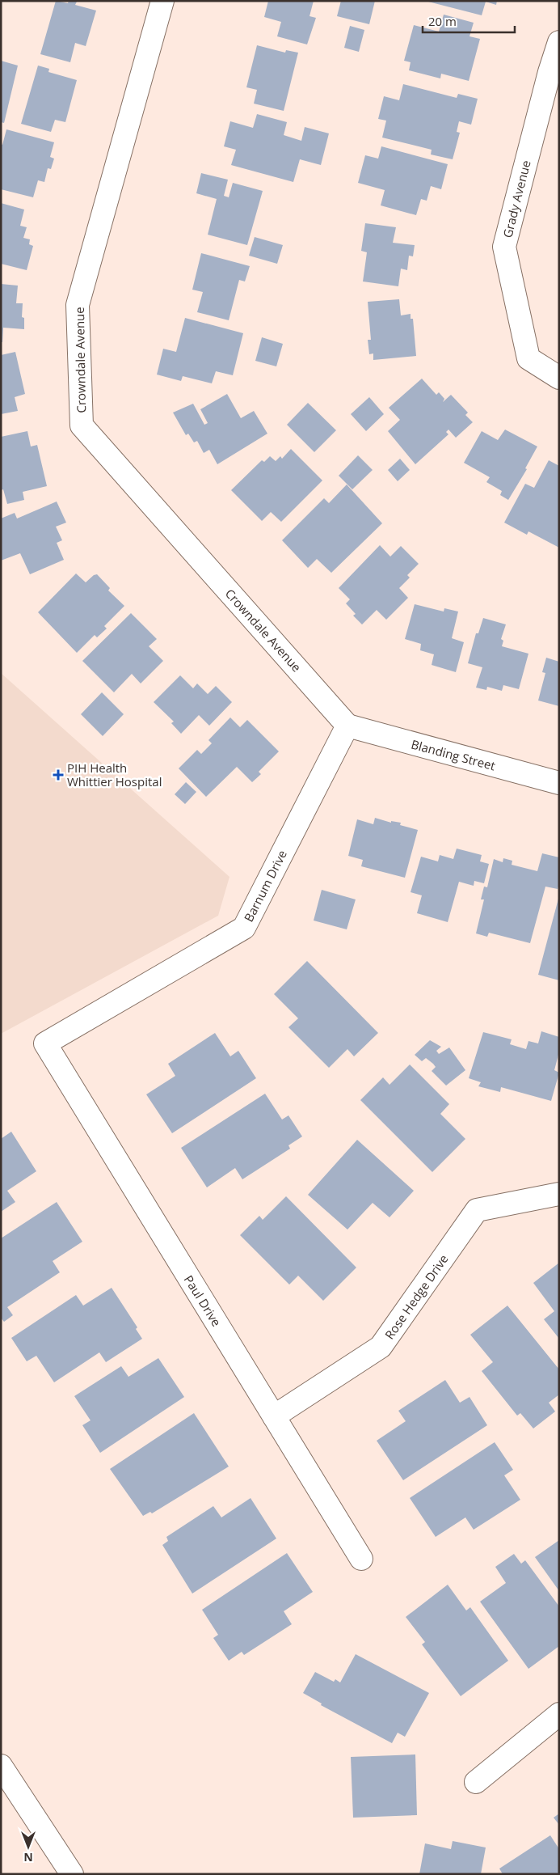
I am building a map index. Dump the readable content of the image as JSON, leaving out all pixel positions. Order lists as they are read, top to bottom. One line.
{"streets":{"street":["Grady Avenue","Crowndale Avenue","Blanding Street","Barnum Drive","Rose Hedge Drive","Paul Drive"]},"crossings":[["Crowndale Avenue","Blanding Street"],["Crowndale Avenue","Barnum Drive"],["Blanding Street","Barnum Drive"],["Barnum Drive","Paul Drive"],["Rose Hedge Drive","Paul Drive"]],"places":{"health":["PIH Health Whittier Hospital"]},"scale_bar":"20 m","north":"bottom"}
